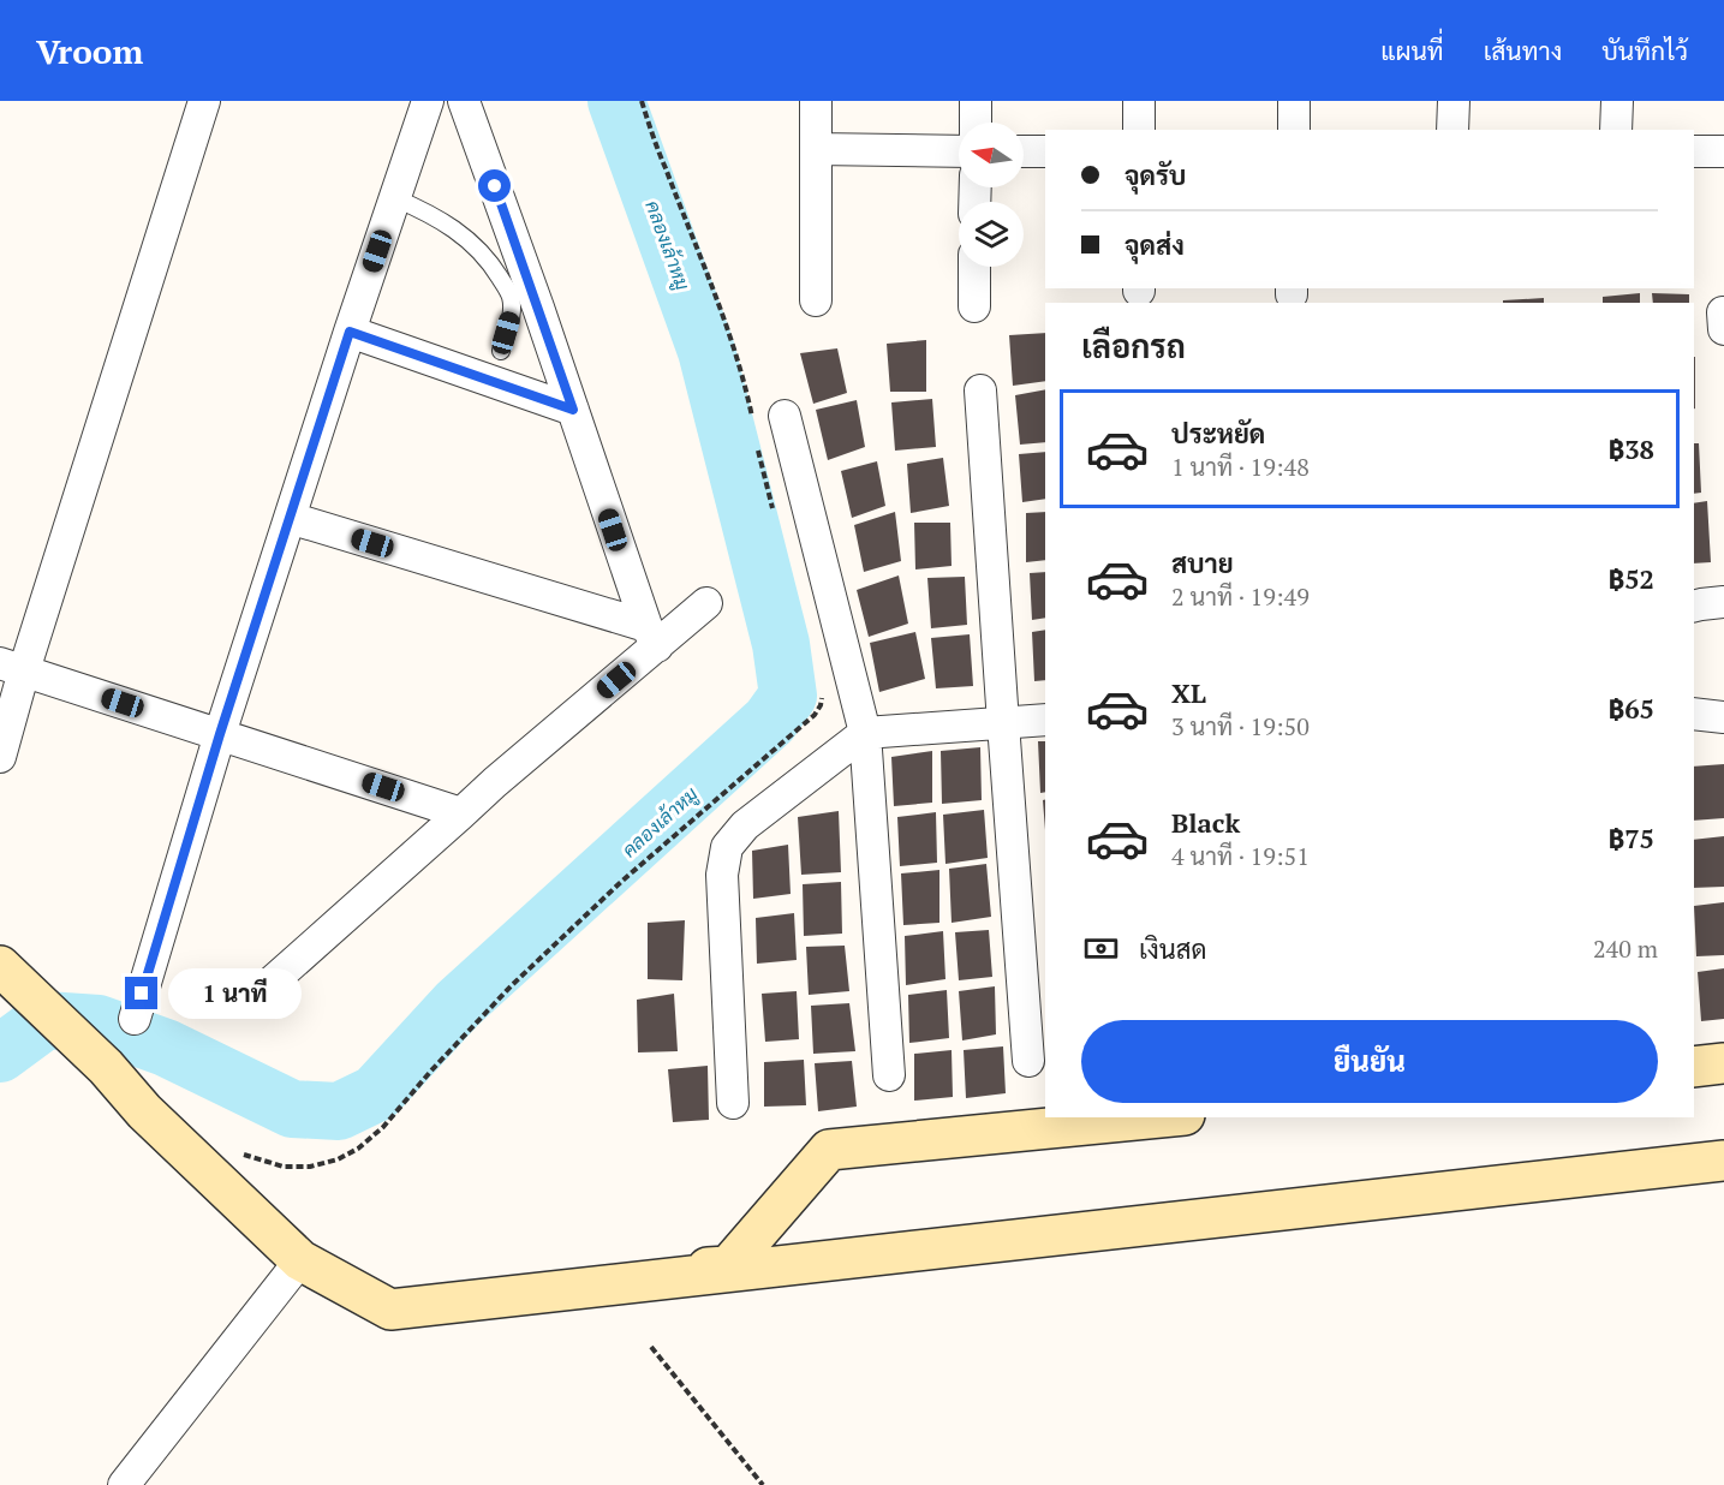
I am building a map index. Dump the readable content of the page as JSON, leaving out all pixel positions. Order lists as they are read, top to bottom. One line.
{"water":["คลองเล้าหมู"],"north":"left","page":{"header":"Vroom","nav":["แผนที่","เส้นทาง","บันทึกไว้"],"banner":["จุดรับ","จุดส่ง"],"heading":"เลือกรถ","list":[{"name":"ประหยัด","note":"1 นาที · 19:48","value":"฿38"},{"name":"สบาย","note":"2 นาที · 19:49","value":"฿52"},{"name":"XL","note":"3 นาที · 19:50","value":"฿65"},{"name":"Black","note":"4 นาที · 19:51","value":"฿75"}],"pay":["เงินสด","240 m"],"bubble":"1 นาที","buttons":"ยืนยัน"}}
